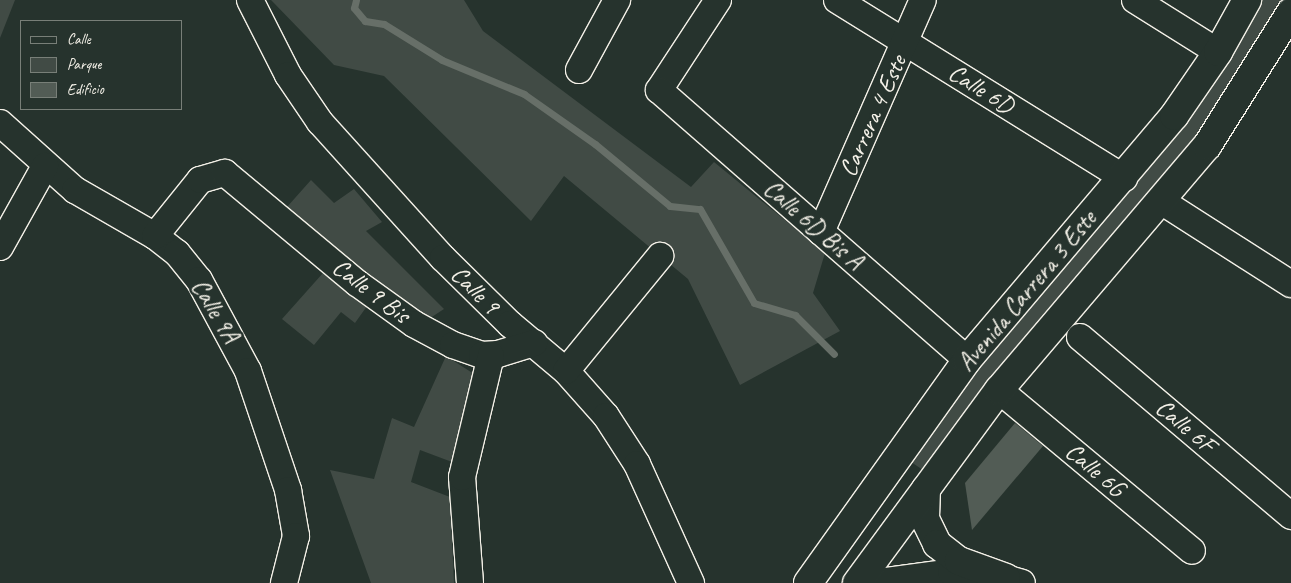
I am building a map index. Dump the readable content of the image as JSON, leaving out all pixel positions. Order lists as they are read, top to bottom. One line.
{"streets":{"main road":["Avenida Carrera 3 Este"],"street":["Calle 6D","Carrera 4 Este","Calle 6D Bis A","Calle 9","Calle 9 Bis","Calle 9A","Calle 6F","Calle 6G"]},"crossings":[["Calle 6D","Carrera 4 Este"],["Calle 6D","Avenida Carrera 3 Este"],["Carrera 4 Este","Calle 6D Bis A"],["Calle 6D Bis A","Avenida Carrera 3 Este"],["Calle 9 Bis","Calle 9A"],["Avenida Carrera 3 Este","Calle 6G"]],"legend":["Calle","Parque","Edificio"]}
